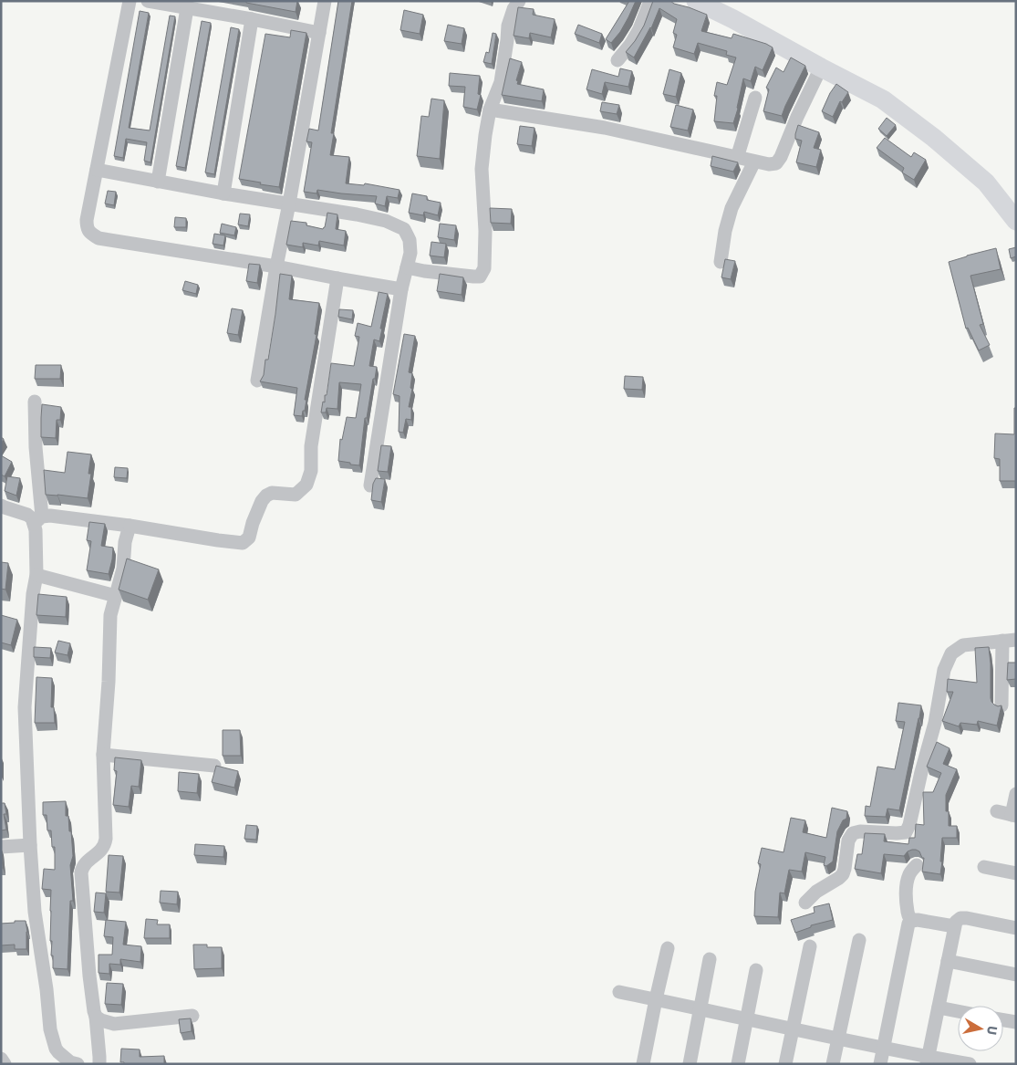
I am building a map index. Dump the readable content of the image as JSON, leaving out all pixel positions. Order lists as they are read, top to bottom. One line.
{"north":"right"}
